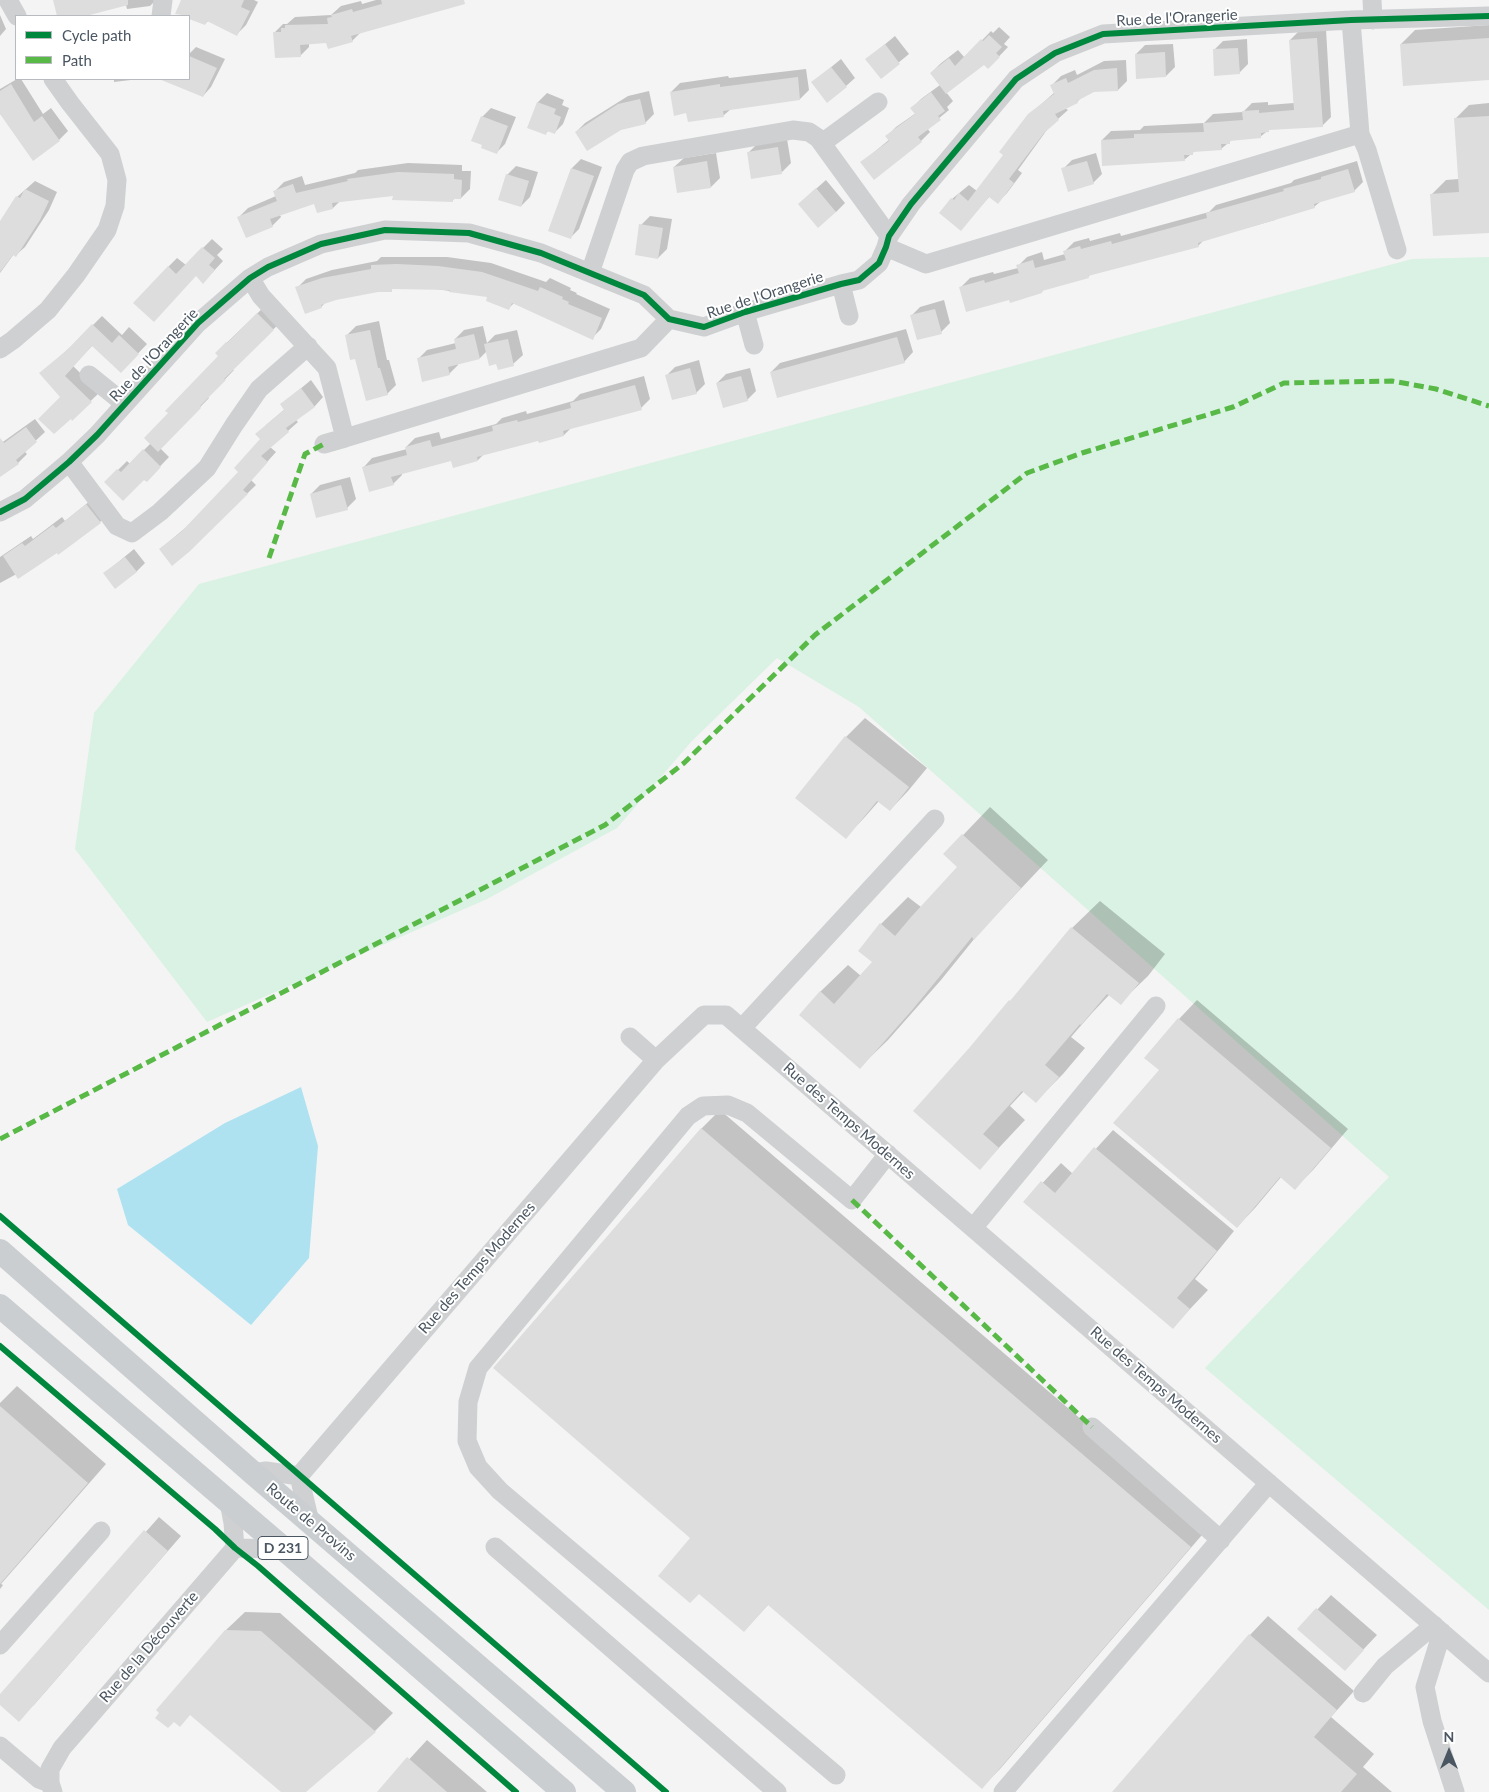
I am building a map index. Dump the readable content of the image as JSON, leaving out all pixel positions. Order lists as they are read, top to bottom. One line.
{"streets":{"main road":["Route de Provins","D 231"],"street":["Rue de l'Orangerie","Rue des Temps Modernes","Rue de la Découverte"]},"legend":["Cycle path","Path"],"north":"top"}
